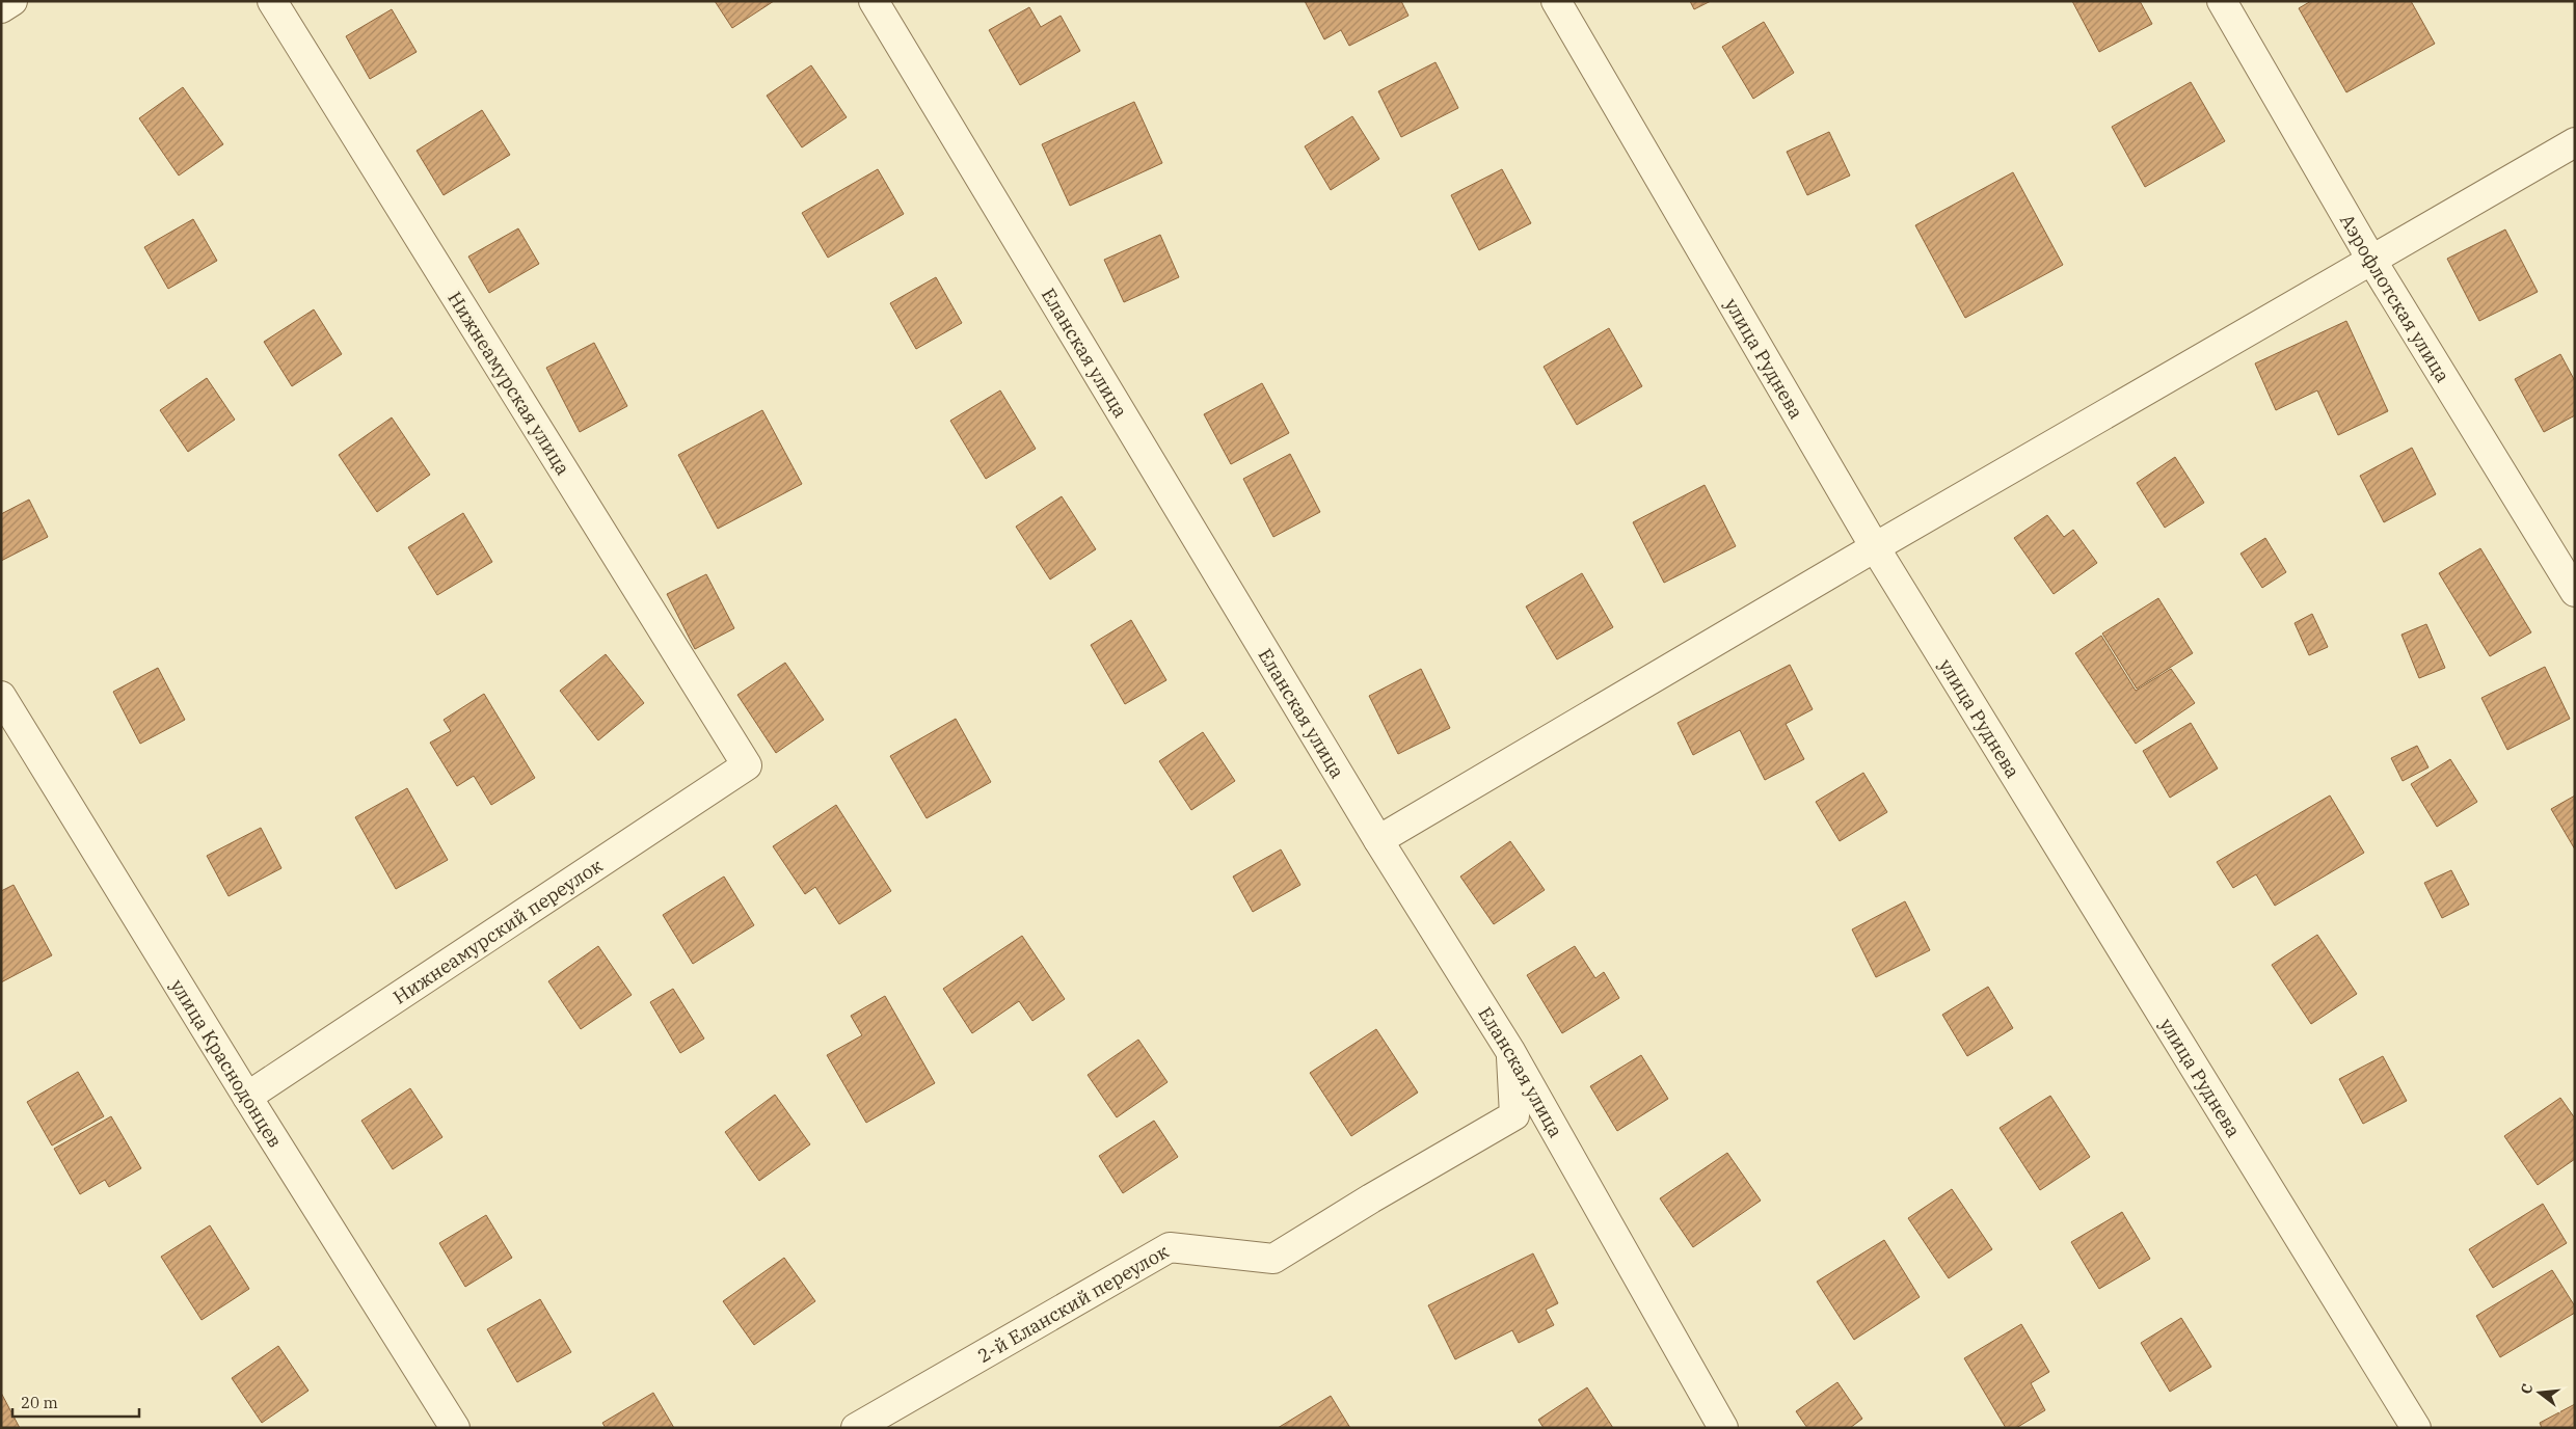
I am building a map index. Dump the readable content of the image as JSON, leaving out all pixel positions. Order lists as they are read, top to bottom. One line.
{"streets":{"street":["Аэрофлотская улица","Еланская улица","улица Руднева","Нижнеамурская улица","Нижнеамурский переулок","улица Краснодонцев","2-й Еланский переулок"]},"crossings":[["Еланская улица","2-й Еланский переулок"],["Нижнеамурская улица","Нижнеамурский переулок"],["Нижнеамурский переулок","улица Краснодонцев"]],"scale_bar":"20 m","north":"left"}
